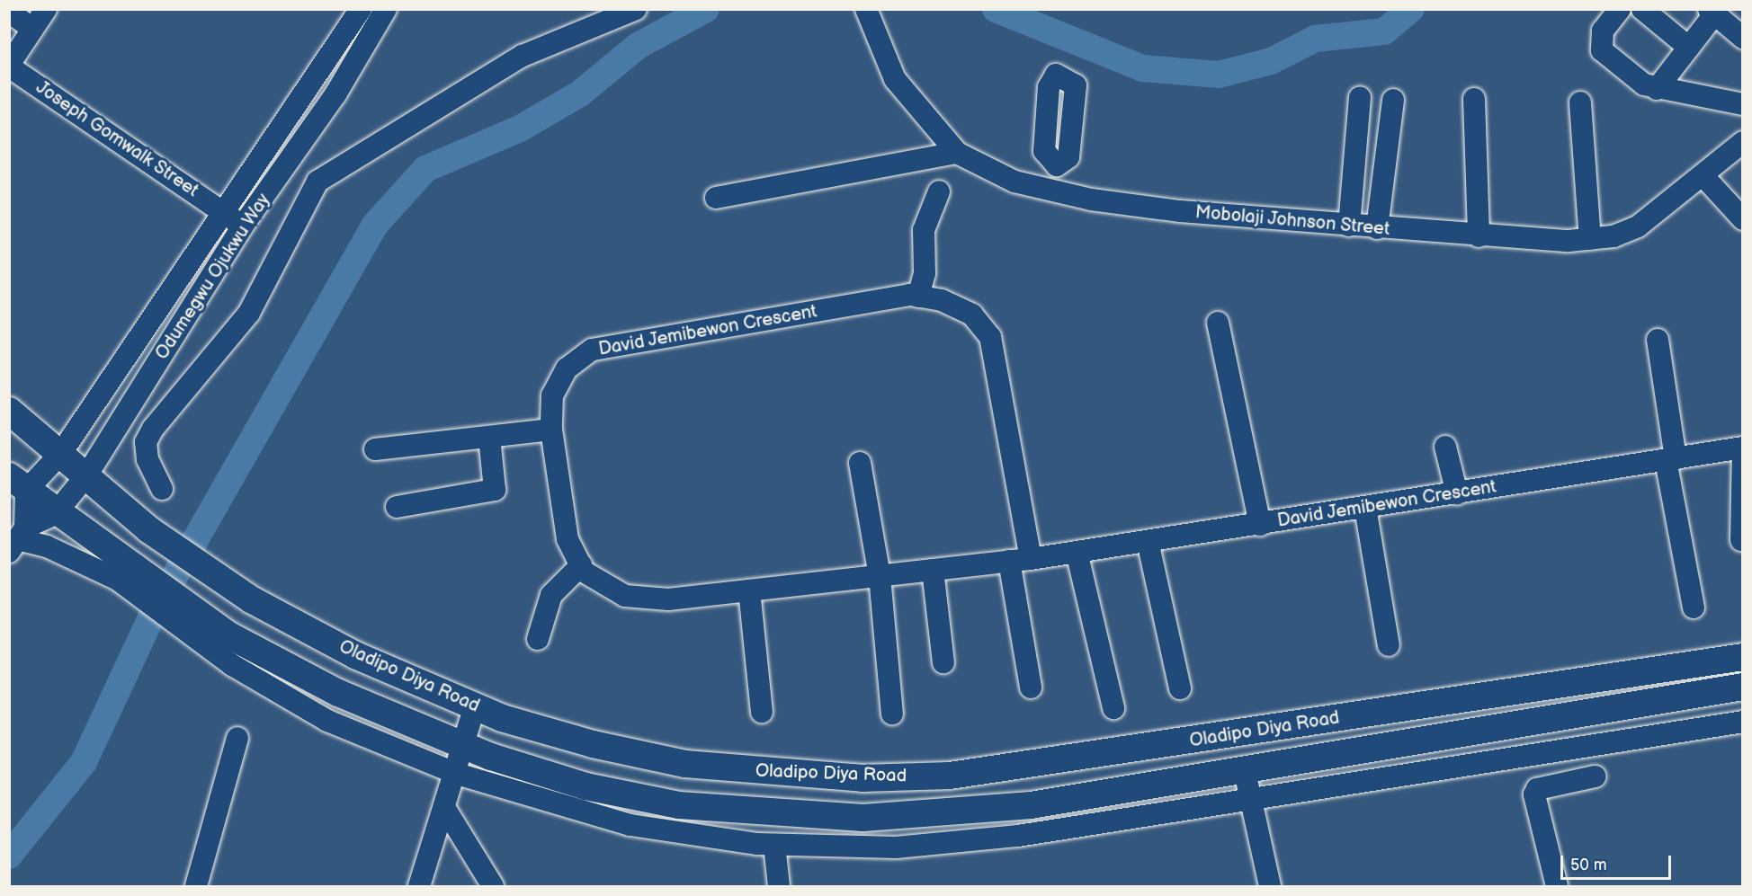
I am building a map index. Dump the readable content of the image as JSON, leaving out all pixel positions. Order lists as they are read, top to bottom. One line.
{"streets":{"main road":["Oladipo Diya Road"],"street":["Joseph Gomwalk Street","Mobolaji Johnson Street","Odumegwu Ojukwu Way","David Jemibewon Crescent"]},"crossings":[["Joseph Gomwalk Street","Odumegwu Ojukwu Way"],["Odumegwu Ojukwu Way","Oladipo Diya Road"]],"scale_bar":"50 m"}
